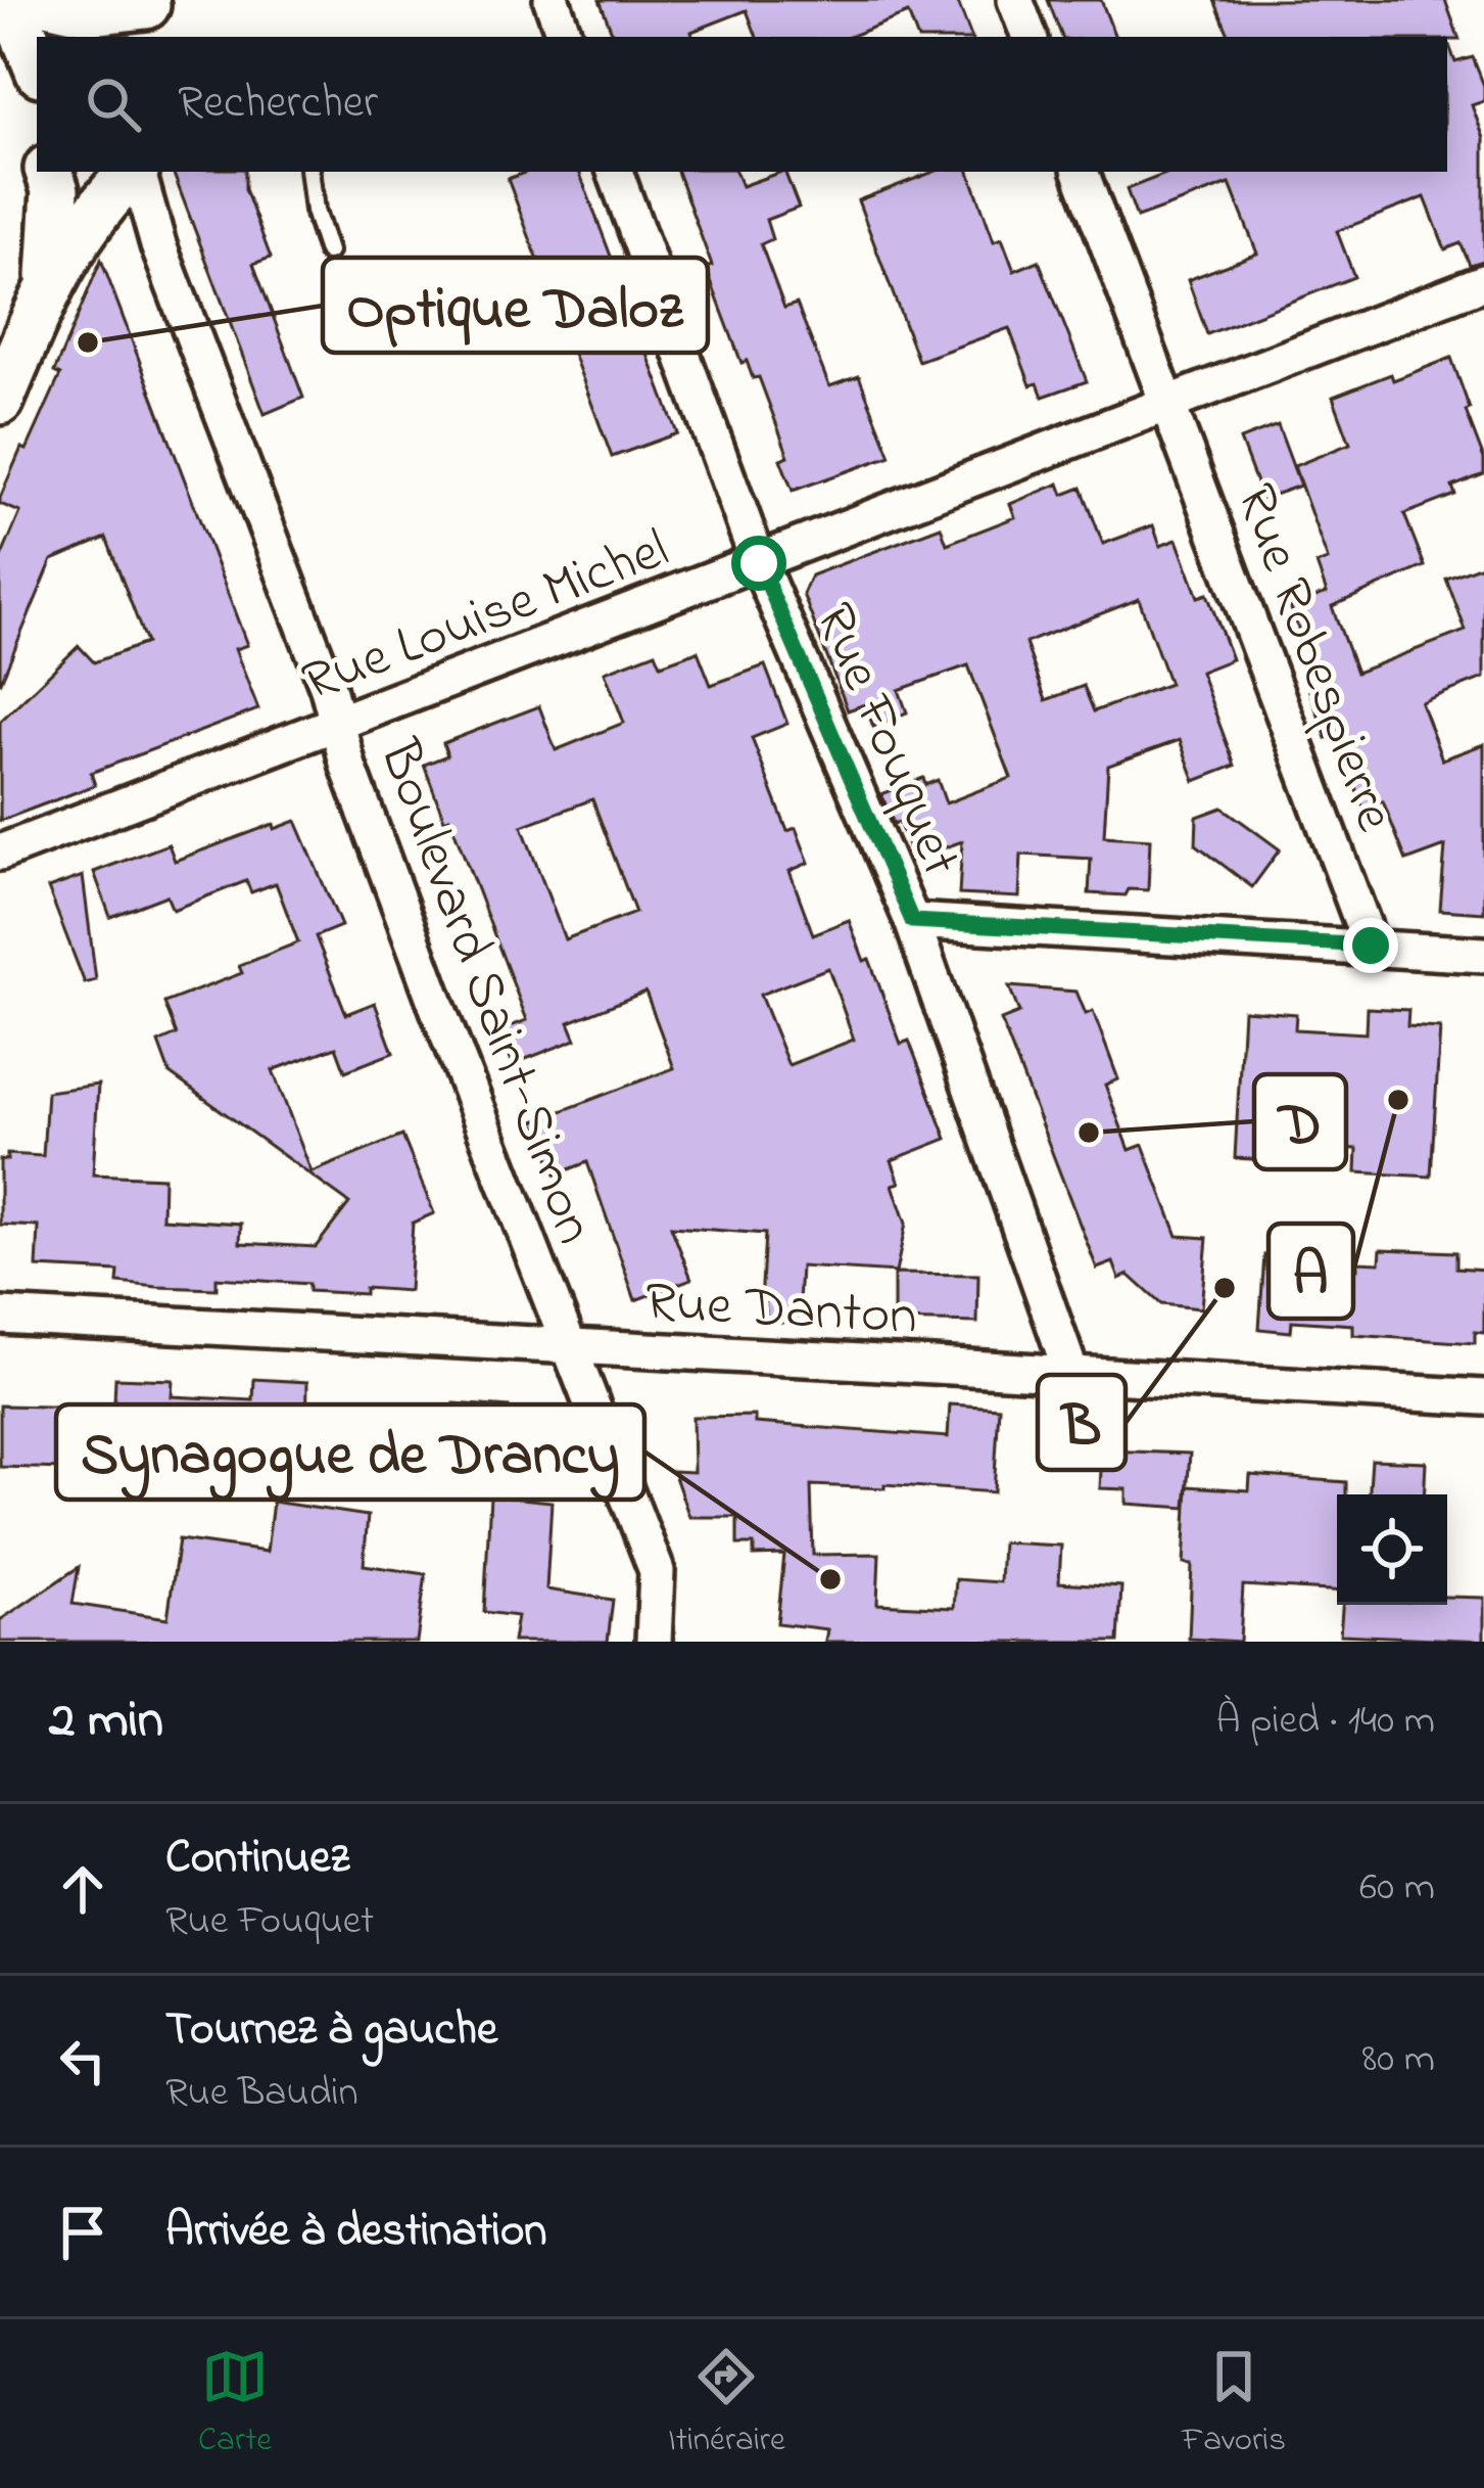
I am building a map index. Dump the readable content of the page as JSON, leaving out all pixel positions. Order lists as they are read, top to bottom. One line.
{"streets":{"street":["Rue Louise Michel","Rue Robespierre","Rue Fouquet","Boulevard Saint-Simon","Rue Danton"]},"crossings":[["Rue Louise Michel","Rue Robespierre"],["Rue Louise Michel","Rue Fouquet"],["Rue Louise Michel","Boulevard Saint-Simon"],["Rue Fouquet","Rue Danton"],["Boulevard Saint-Simon","Rue Danton"]],"places":["Optique Daloz","A","D","B","Synagogue de Drancy"],"page":{"search":"Rechercher","heading":["2 min","À pied · 140 m"],"list":[["Continuez","Rue Fouquet","60 m"],["Tournez à gauche","Rue Baudin","80 m"],"Arrivée à destination"],"nav":["Carte","Itinéraire","Favoris"]}}
